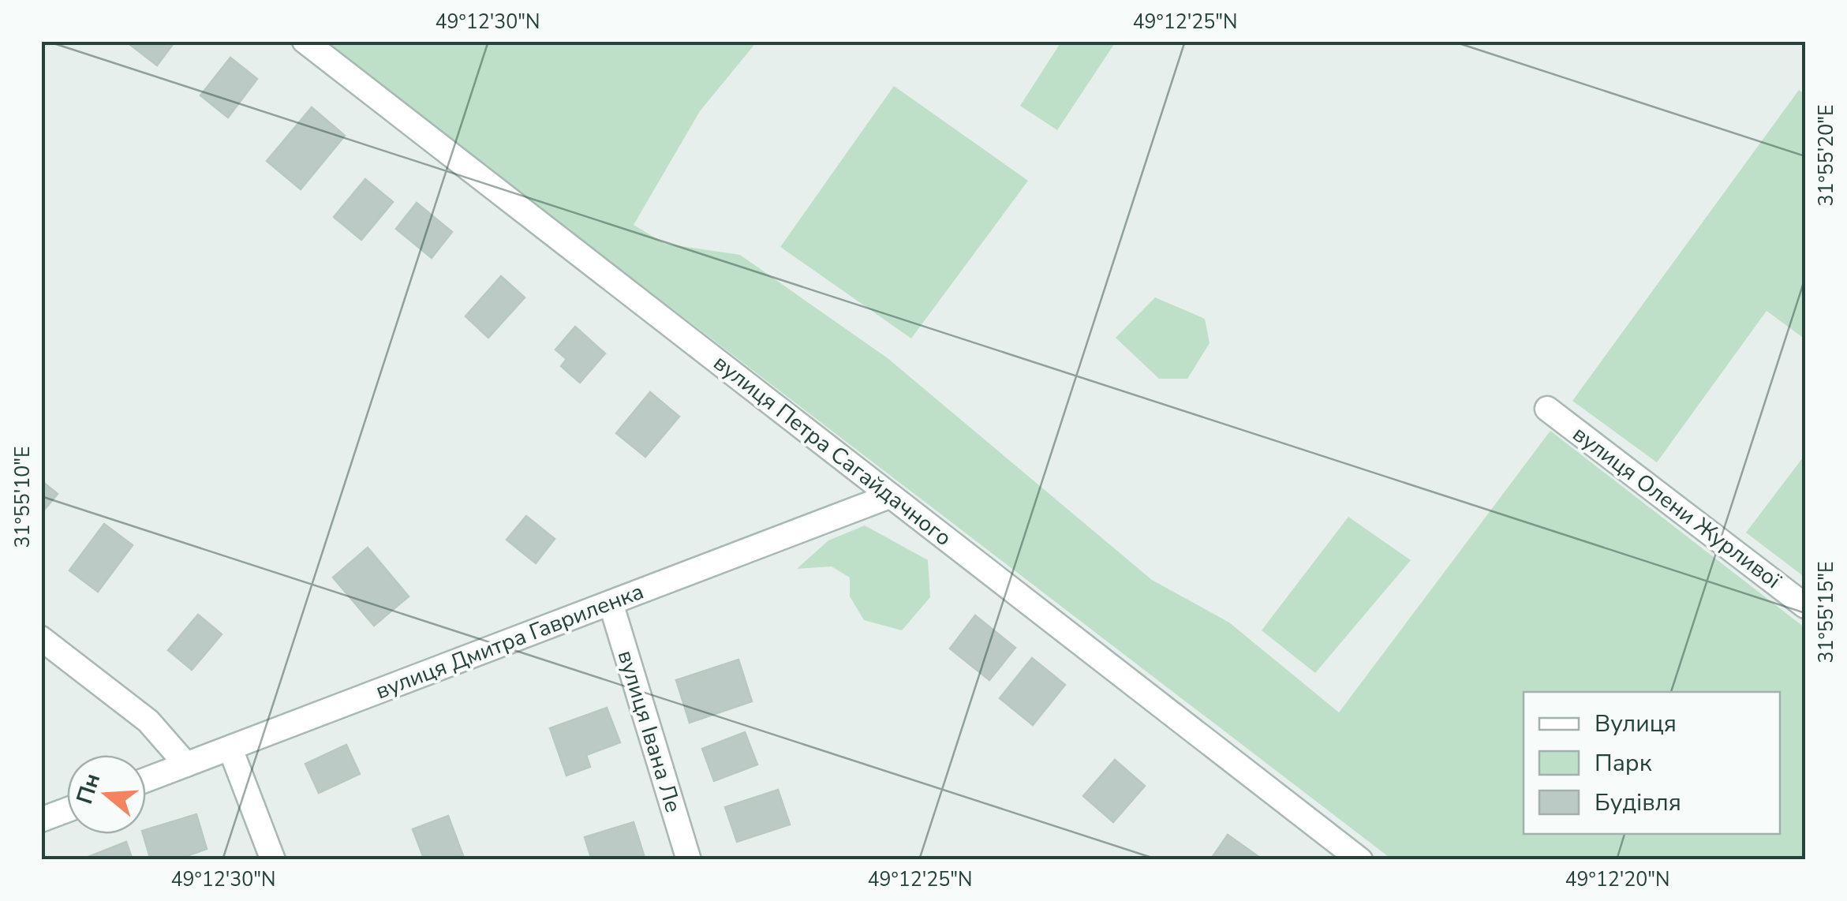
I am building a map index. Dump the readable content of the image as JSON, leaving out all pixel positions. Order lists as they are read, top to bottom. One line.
{"streets":{"street":["вулиця Петра Сагайдачного","вулиця Олени Журливої","вулиця Дмитра Гавриленка","вулиця Івана Ле"]},"crossings":[["вулиця Петра Сагайдачного","вулиця Дмитра Гавриленка"],["вулиця Дмитра Гавриленка","вулиця Івана Ле"]],"legend":["Вулиця","Парк","Будівля"],"north":"left","coordinates":["49°12'30\"N","49°12'25\"N","31°55'20\"E","31°55'10\"E","31°55'15\"E","49°12'20\"N"]}
